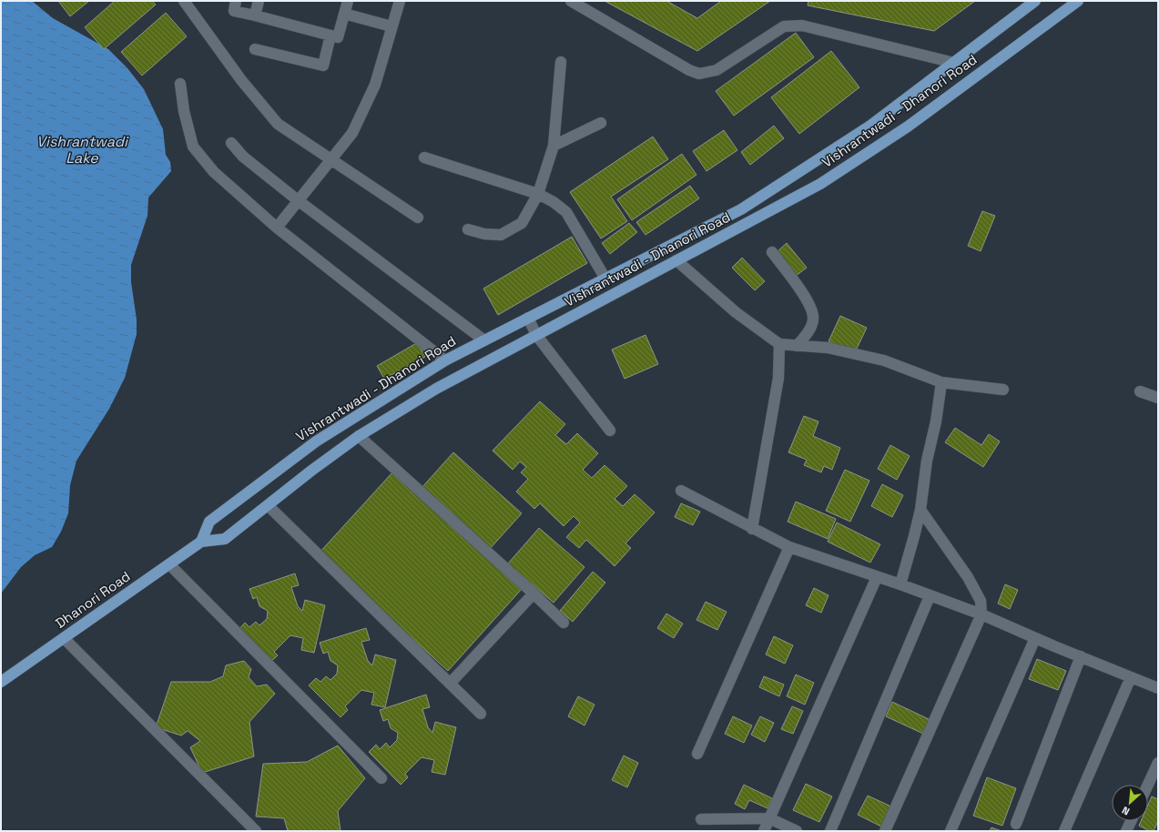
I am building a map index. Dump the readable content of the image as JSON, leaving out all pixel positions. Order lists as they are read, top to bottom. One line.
{"streets":{"main road":["Vishrantwadi - Dhanori Road","Dhanori Road"]},"crossings":[["Vishrantwadi - Dhanori Road","Dhanori Road"]],"water":["Vishrantwadi Lake"],"north":"bottom left"}
